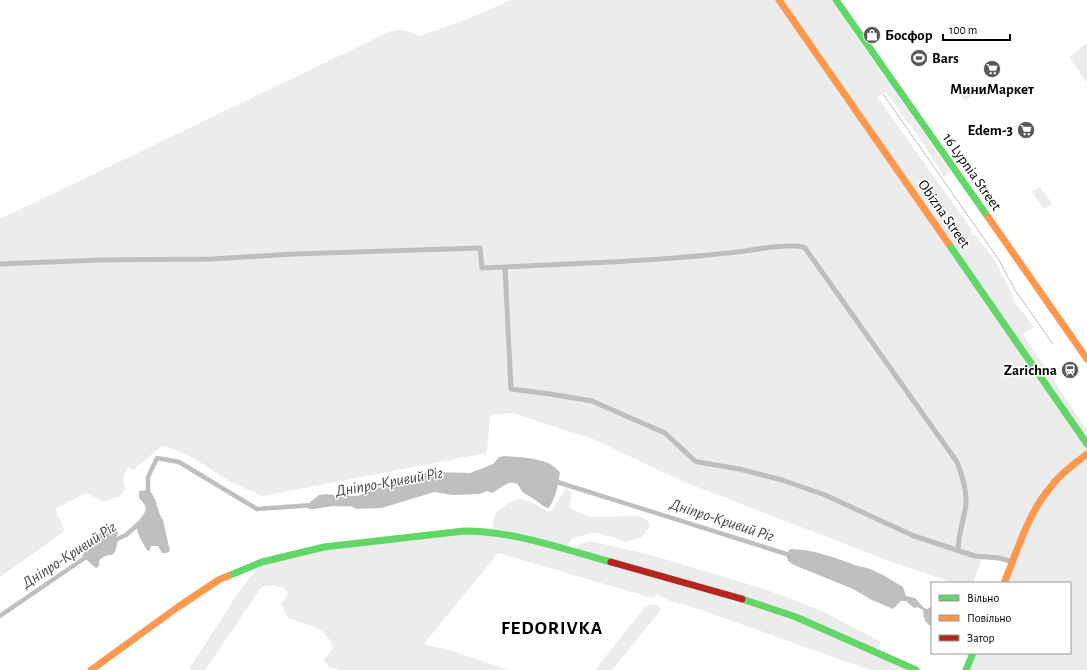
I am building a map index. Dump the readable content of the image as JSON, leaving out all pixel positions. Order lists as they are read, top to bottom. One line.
{"streets":{"main road":["16 Lypnia Street","Obizna Street"]},"districts":["FEDORIVKA"],"water":["Дніпро-Кривий Ріг"],"places":{"shop":["Босфор"],"sports":["Bars"],"supermarket":["МиниМаркет","Edem-3"],"station":["Zarichna"]},"legend":["Вільно","Повільно","Затор"],"scale_bar":"100 m"}
